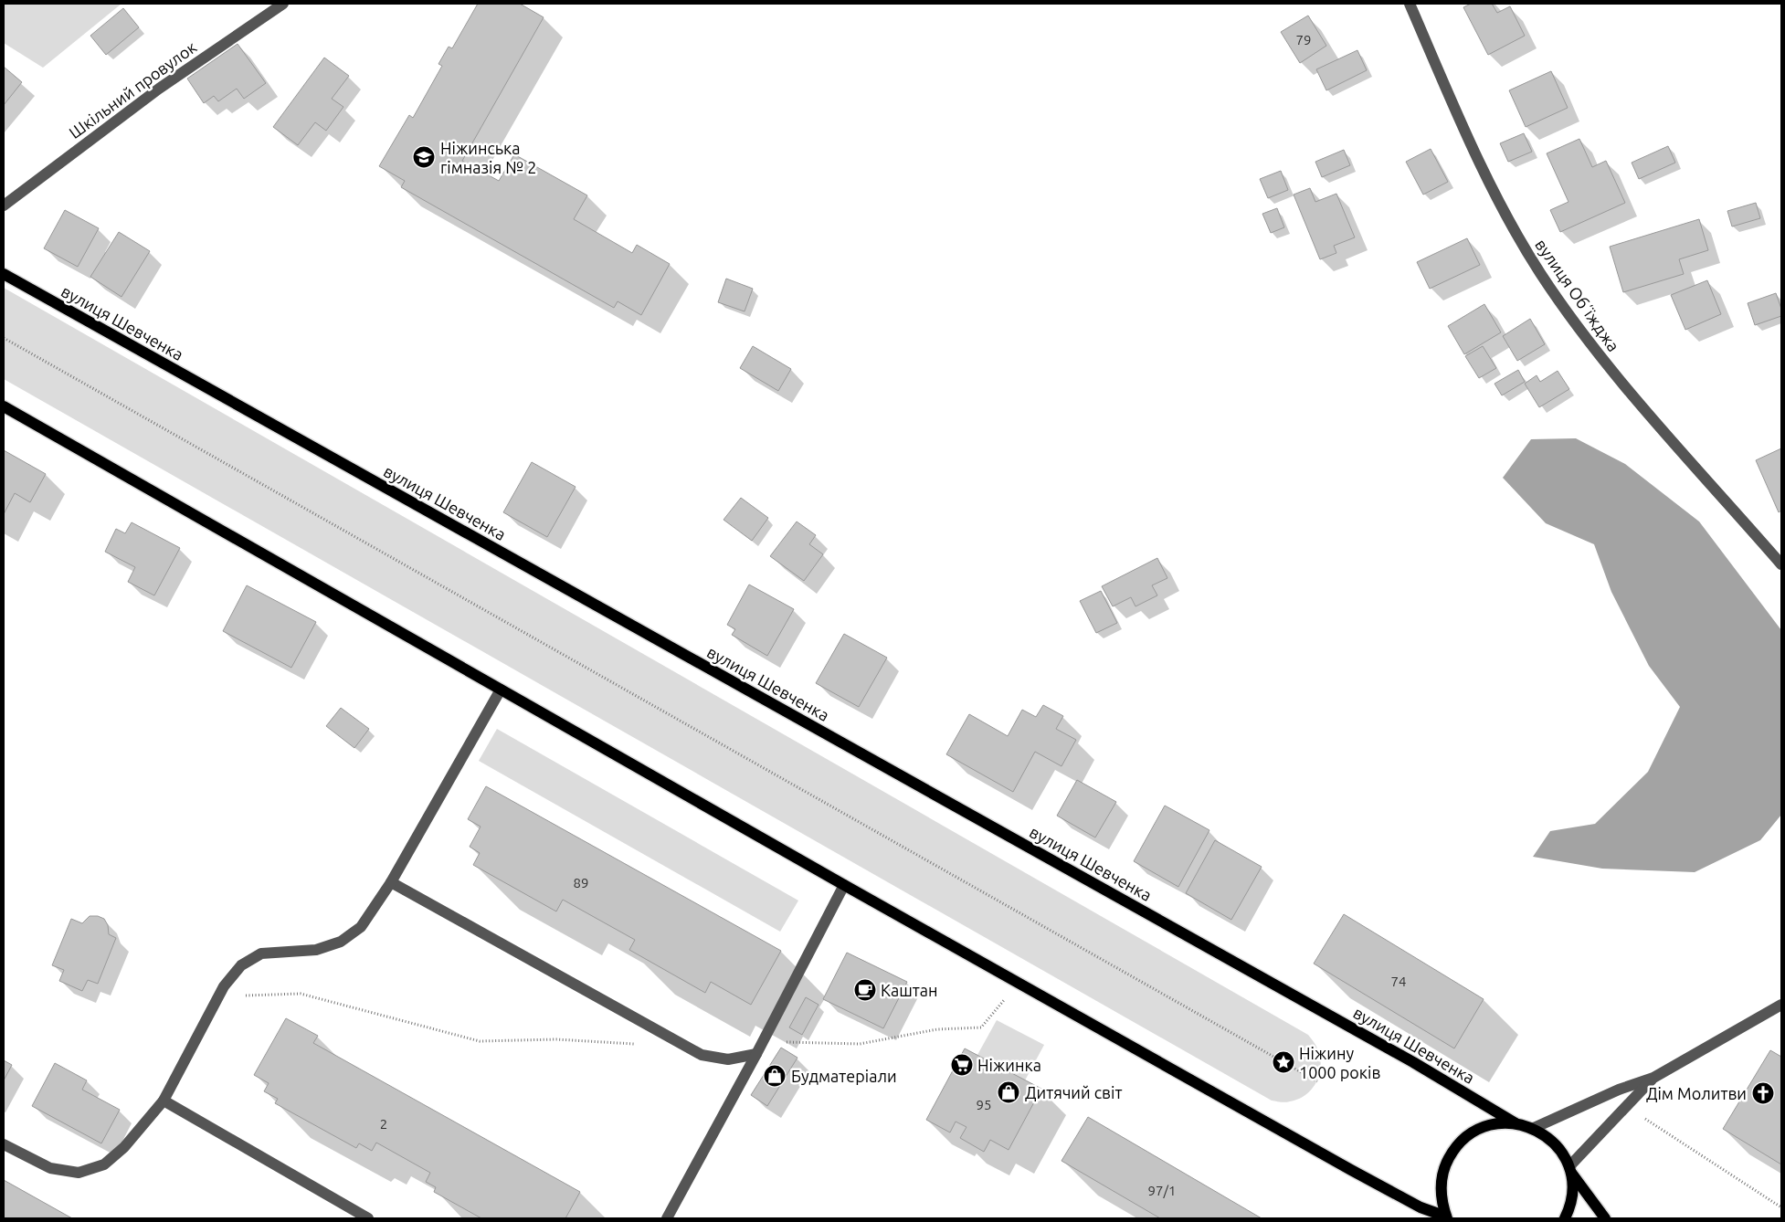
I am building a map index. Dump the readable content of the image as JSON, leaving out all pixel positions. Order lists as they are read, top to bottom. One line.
{"streets":{"main road":["вулиця Шевченка"],"street":["Шкільний провулок","вулиця Обʼїжджа"]},"places":{"school or university":["Ніжинська гімназія № 2"],"cafe":["Каштан"],"place":["Ніжину 1000 років"],"supermarket":["Ніжинка"],"shop":["Будматеріали","Дитячий світ"],"church":["Дім Молитви"]},"house_numbers":["79","89","74","95","2","97/1"]}
